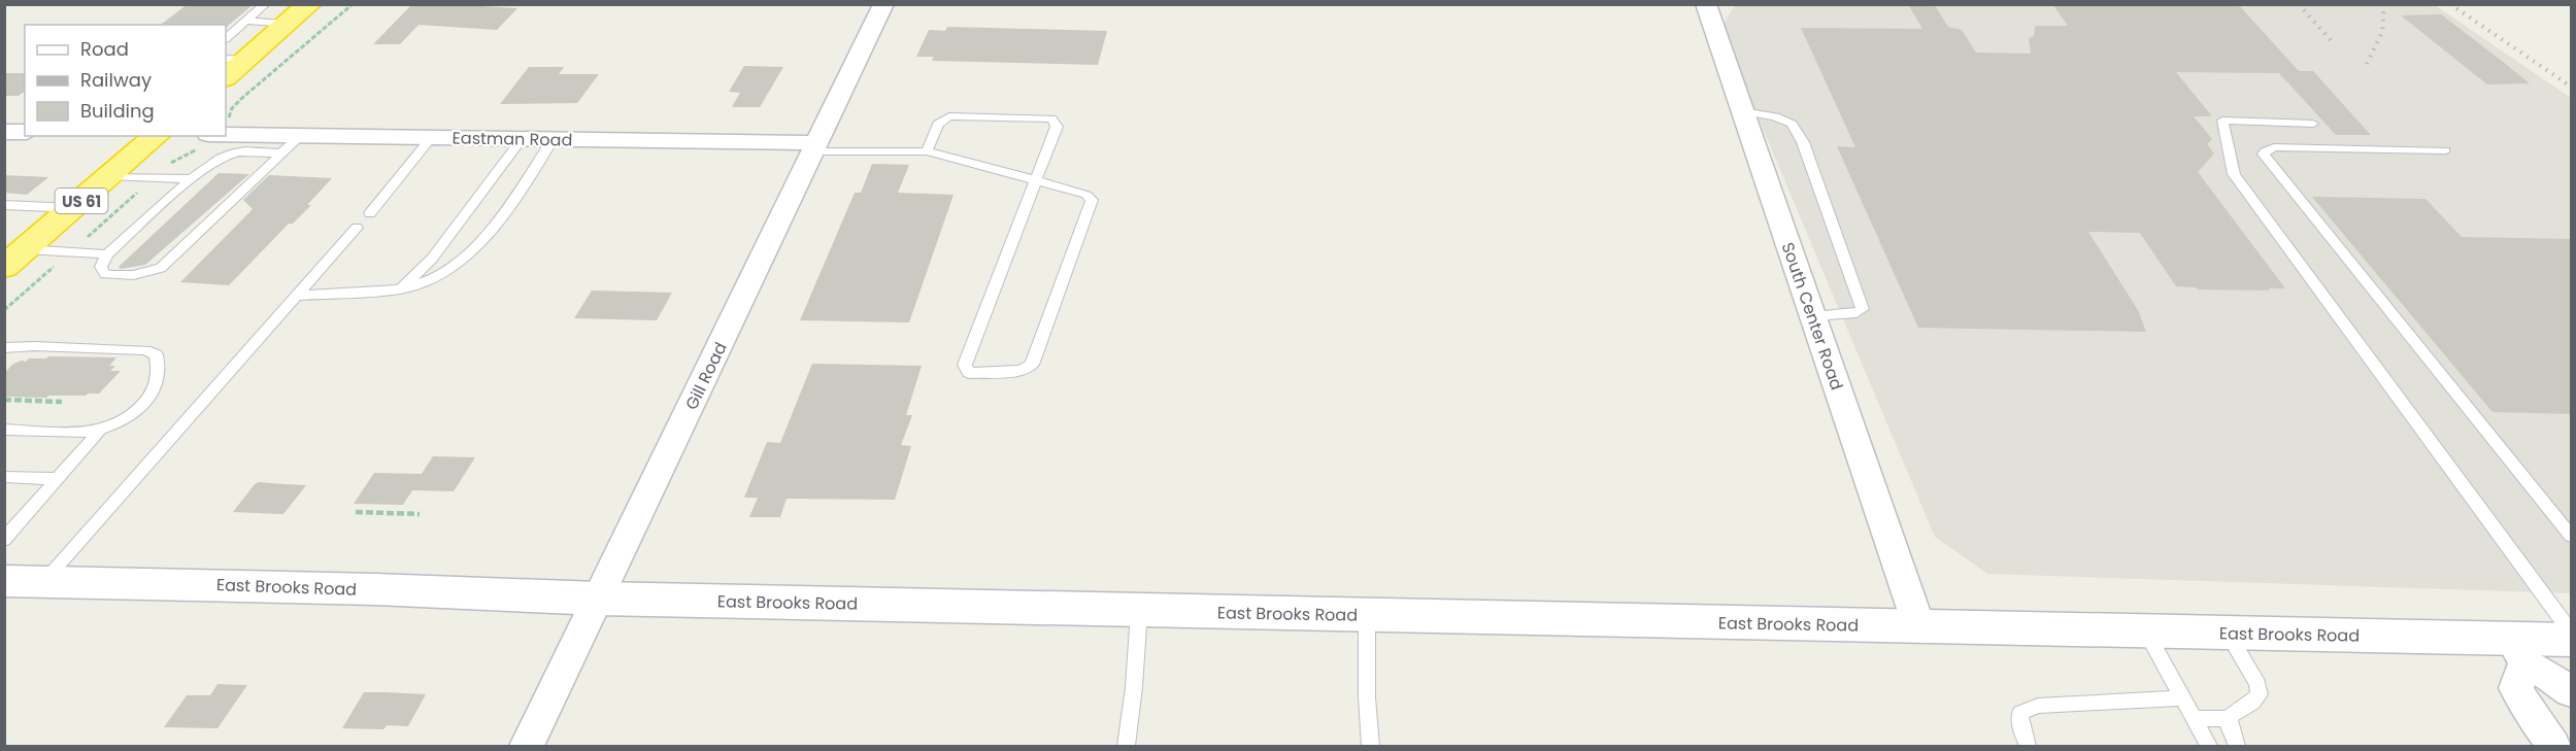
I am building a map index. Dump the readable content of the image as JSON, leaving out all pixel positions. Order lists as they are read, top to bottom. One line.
{"streets":{"highway":["US 61"],"main road":["East Brooks Road"],"street":["Eastman Road","South Center Road","Gill Road"]},"crossings":[["Eastman Road","Gill Road"],["South Center Road","East Brooks Road"],["Gill Road","East Brooks Road"]],"legend":["Road","Railway","Building"]}
